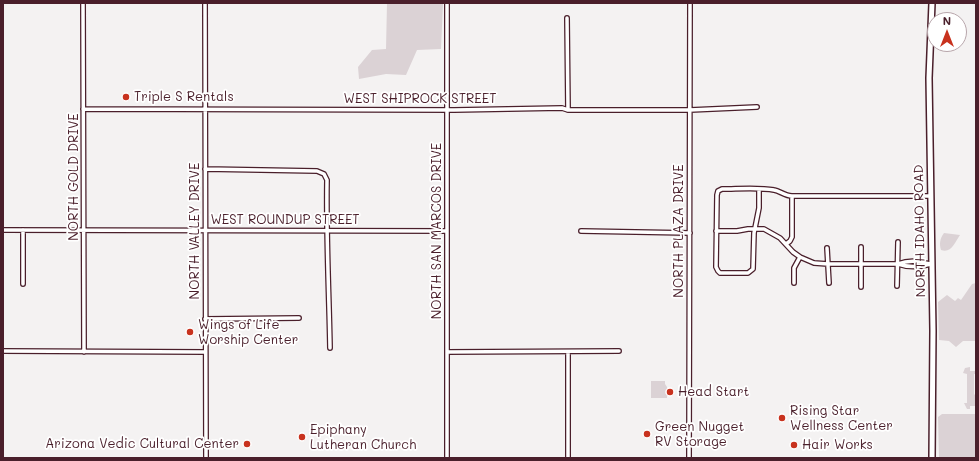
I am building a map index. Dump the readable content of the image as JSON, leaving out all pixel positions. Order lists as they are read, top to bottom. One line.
{"streets":{"street":["WEST SHIPROCK STREET","NORTH GOLD DRIVE","WEST ROUNDUP STREET","NORTH VALLEY DRIVE","NORTH SAN MARCOS DRIVE","NORTH PLAZA DRIVE","NORTH IDAHO ROAD"]},"crossings":[["WEST SHIPROCK STREET","NORTH GOLD DRIVE"],["WEST SHIPROCK STREET","NORTH VALLEY DRIVE"],["WEST SHIPROCK STREET","NORTH SAN MARCOS DRIVE"],["WEST SHIPROCK STREET","NORTH PLAZA DRIVE"],["NORTH GOLD DRIVE","WEST ROUNDUP STREET"],["WEST ROUNDUP STREET","NORTH VALLEY DRIVE"],["WEST ROUNDUP STREET","NORTH SAN MARCOS DRIVE"]],"places":["Triple S Rentals","Wings of Life Worship Center","Head Start","Rising Star Wellness Center","Green Nugget RV Storage","Epiphany Lutheran Church","Arizona Vedic Cultural Center","Hair Works"],"north":"top"}
